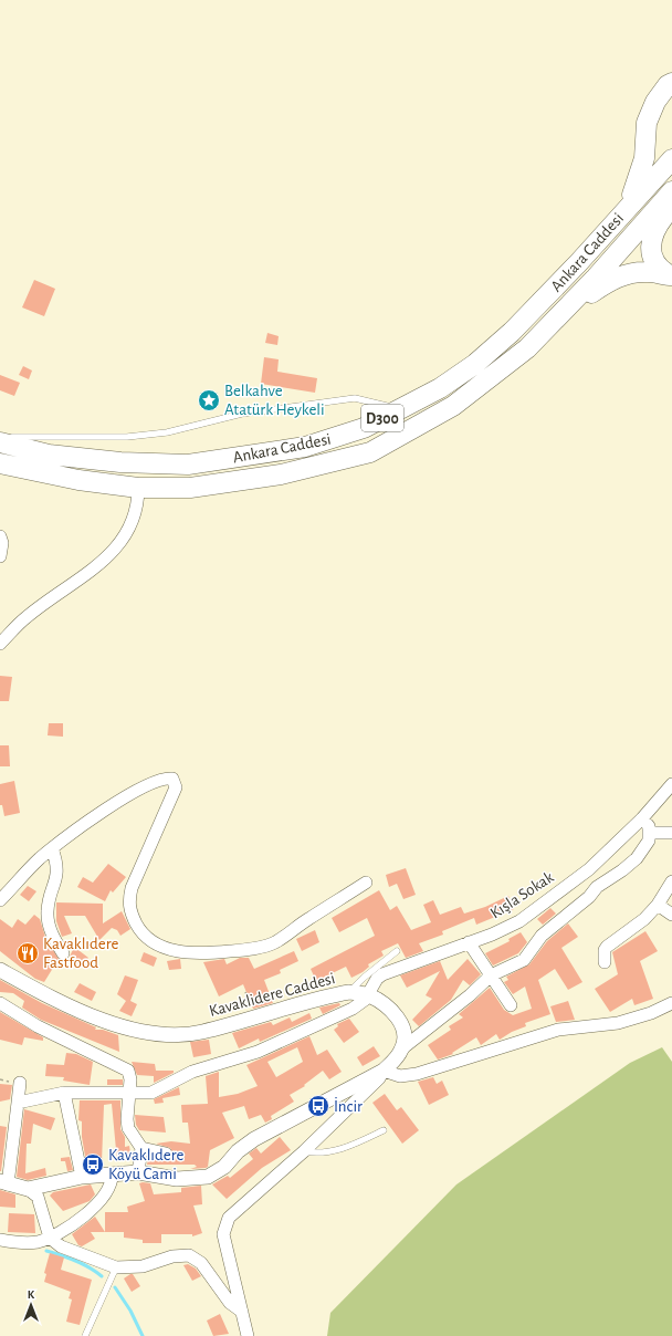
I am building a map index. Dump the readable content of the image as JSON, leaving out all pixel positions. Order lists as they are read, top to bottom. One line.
{"streets":{"highway":["Ankara Caddesi","D300"],"street":["Kışla Sokak","Kavaklidere Caddesi"]},"crossings":[["Kışla Sokak","Kavaklidere Caddesi"]],"places":{"place":["Belkahve Atatürk Heykeli"],"restaurant":["Kavaklıdere Fastfood"],"bus stop":["İncir","Kavaklıdere Köyü Cami"]},"north":"top"}
